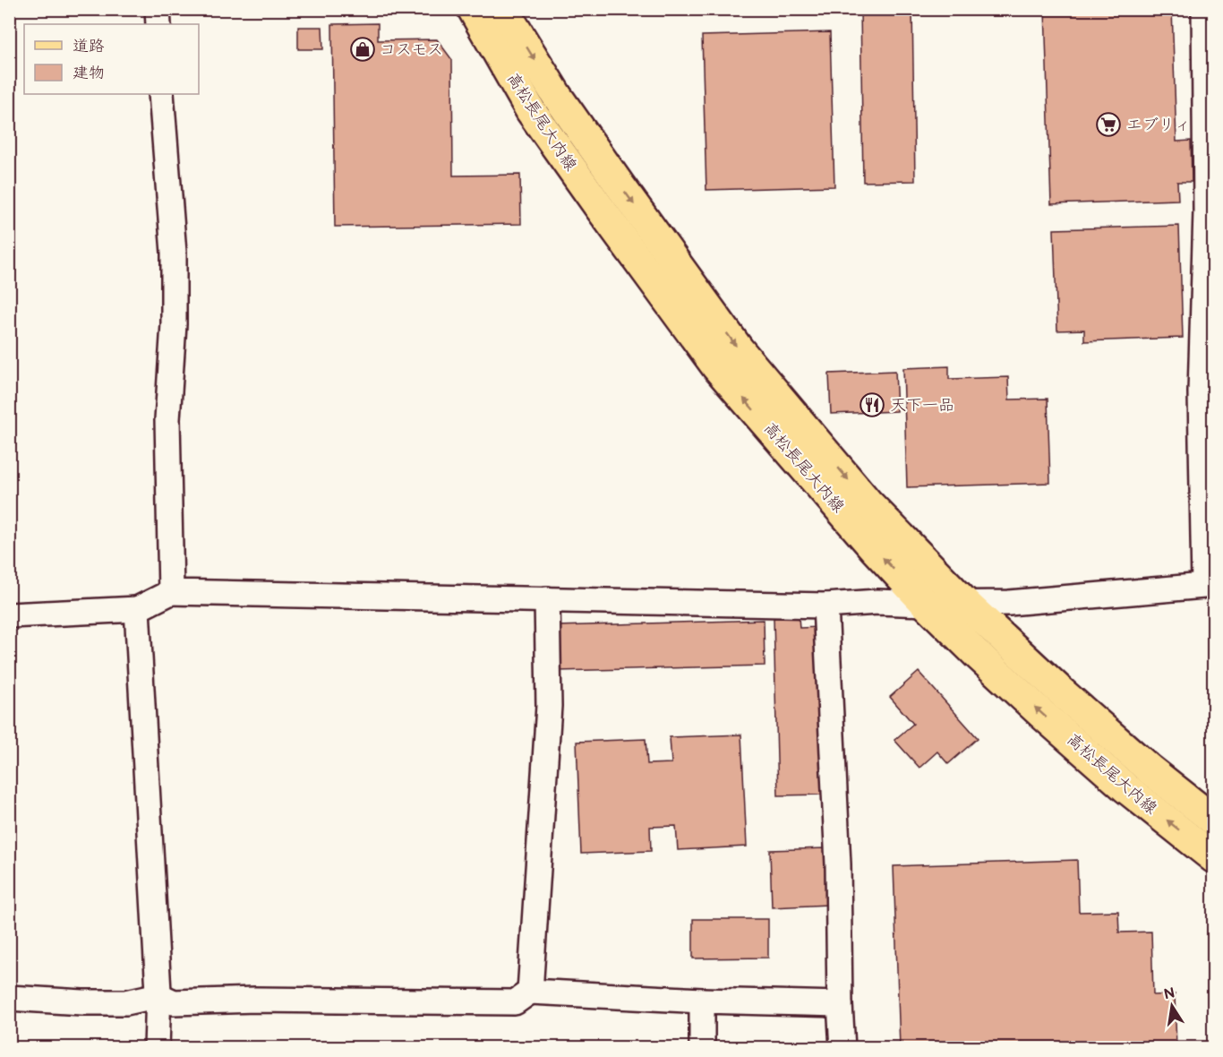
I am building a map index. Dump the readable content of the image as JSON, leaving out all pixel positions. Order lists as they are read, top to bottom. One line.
{"streets":{"main road":["高松長尾大内線"]},"places":{"shop":["コスモス"],"supermarket":["エブリィ"],"restaurant":["天下一品"]},"legend":["道路","建物"],"north":"top"}
